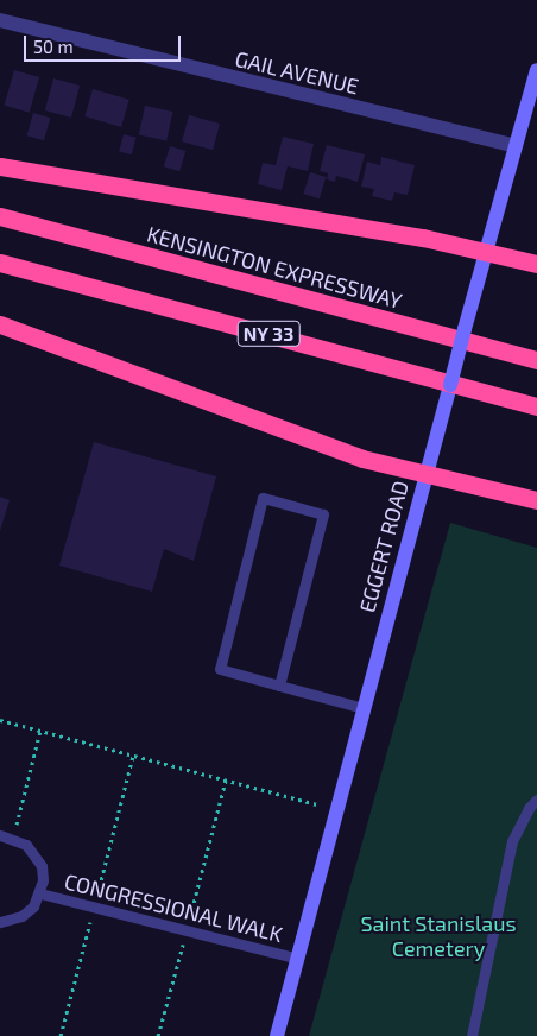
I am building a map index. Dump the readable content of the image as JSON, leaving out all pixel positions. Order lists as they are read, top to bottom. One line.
{"streets":{"highway":["KENSINGTON EXPRESSWAY","NY 33"],"street":["GAIL AVENUE","EGGERT ROAD"],"lane":["CONGRESSIONAL WALK"]},"crossings":[["GAIL AVENUE","EGGERT ROAD"],["EGGERT ROAD","CONGRESSIONAL WALK"]],"parks":["Saint Stanislaus Cemetery"],"scale_bar":"50 m"}
